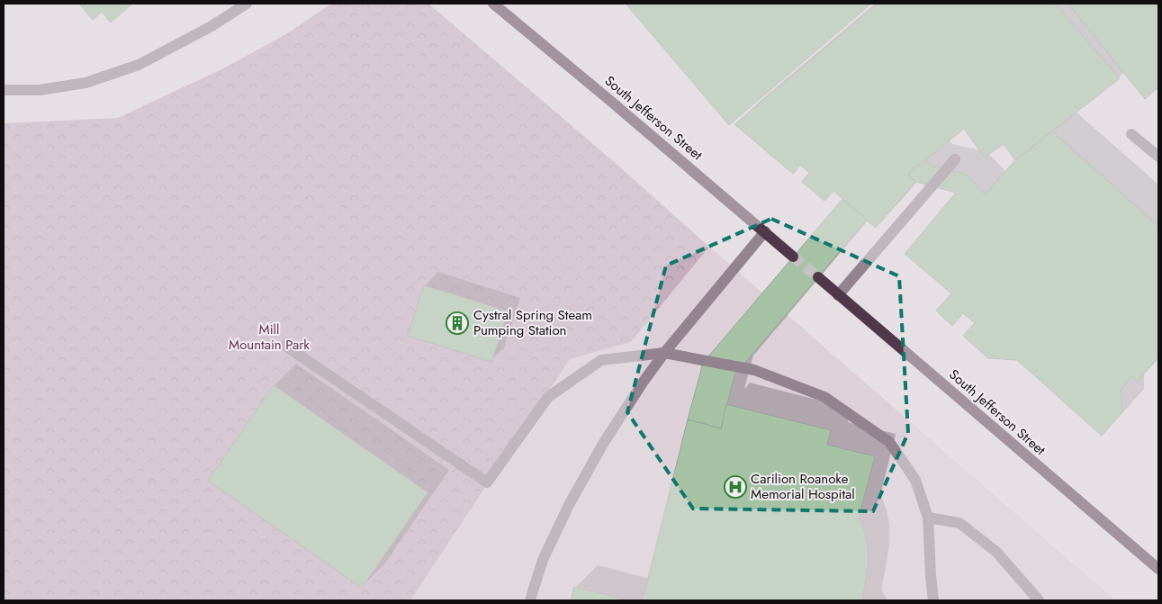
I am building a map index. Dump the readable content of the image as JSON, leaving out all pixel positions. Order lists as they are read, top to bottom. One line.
{"streets":{"main road":["South Jefferson Street"]},"parks":["Mill Mountain Park"],"places":{"building":["Cystral Spring Steam Pumping Station"],"hospital":["Carilion Roanoke Memorial Hospital"]}}
